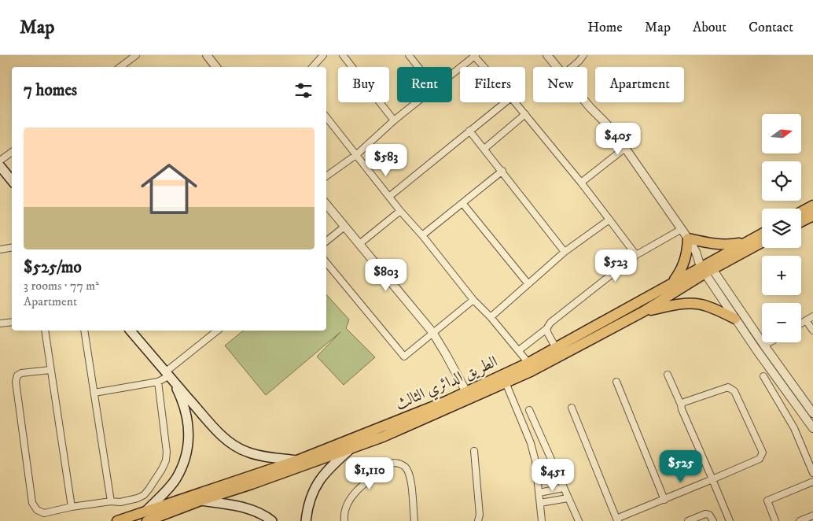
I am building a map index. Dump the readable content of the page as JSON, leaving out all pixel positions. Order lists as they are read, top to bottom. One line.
{"streets":{"highway":["الطريق الدائري الثالث"]},"north":"right","page":{"header":"Map","nav":["Home","Map","About","Contact"],"chip":["Buy","Rent","Filters","New","Apartment"],"heading":"7 homes","map_buttons":["+","−"],"list":[{"name":"$525/mo","note":"3 rooms · 77 m² · Apartment"}],"price":["$405","$583","$523","$803","$525","$1,110","$451"]}}
